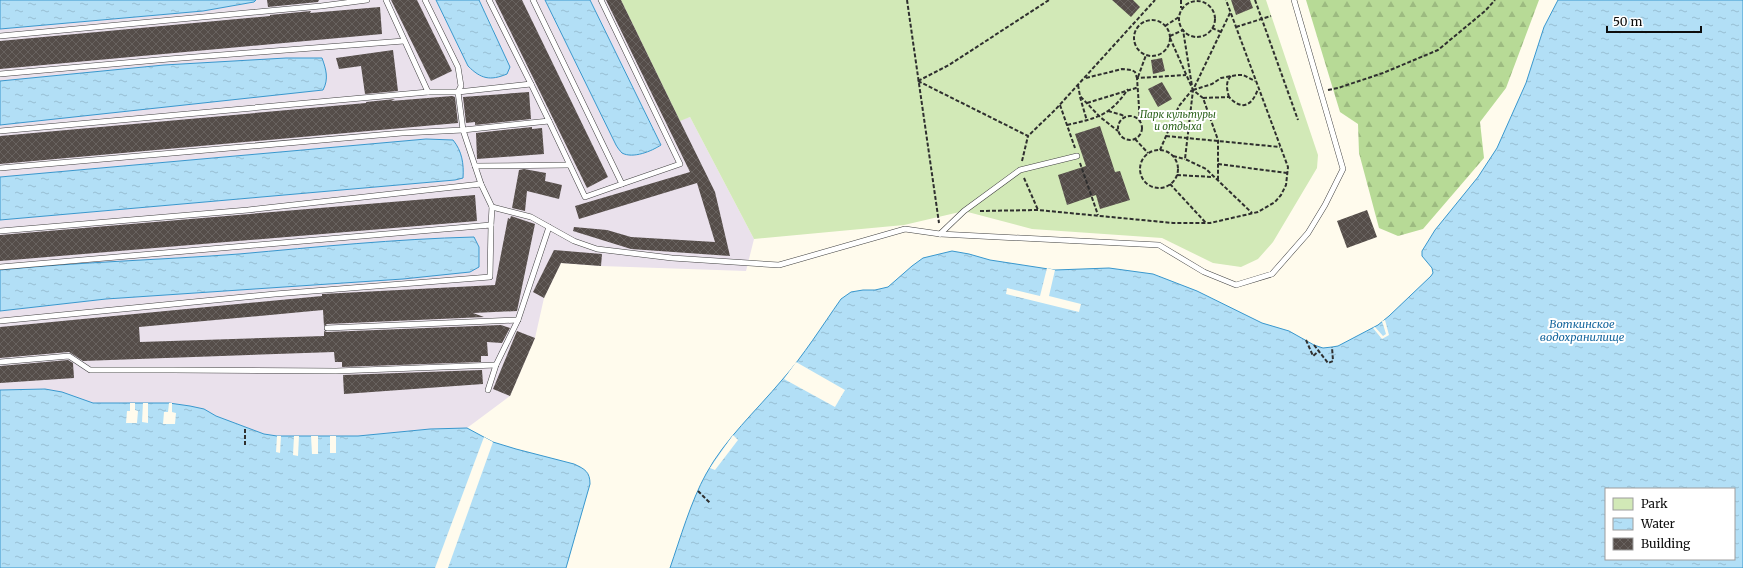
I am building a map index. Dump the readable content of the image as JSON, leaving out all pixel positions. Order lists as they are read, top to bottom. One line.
{"water":["Воткинское водохранилище"],"parks":["Парк культуры и отдыха"],"legend":["Park","Water","Building"],"scale_bar":"50 m"}
